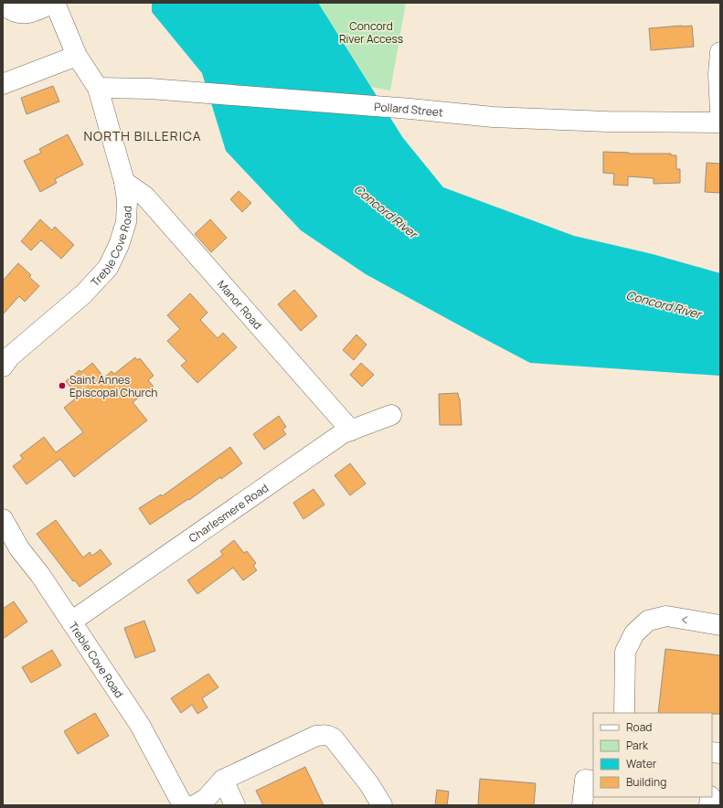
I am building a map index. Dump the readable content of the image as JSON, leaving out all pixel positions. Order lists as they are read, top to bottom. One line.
{"streets":{"street":["Pollard Street","Treble Cove Road","Manor Road","Charlesmere Road"]},"crossings":[["Pollard Street","Treble Cove Road"],["Treble Cove Road","Manor Road"],["Treble Cove Road","Charlesmere Road"],["Manor Road","Charlesmere Road"]],"districts":["NORTH BILLERICA"],"water":["Concord River"],"parks":["Concord River Access"],"places":["Saint Annes Episcopal Church"],"legend":["Road","Park","Water","Building"]}
